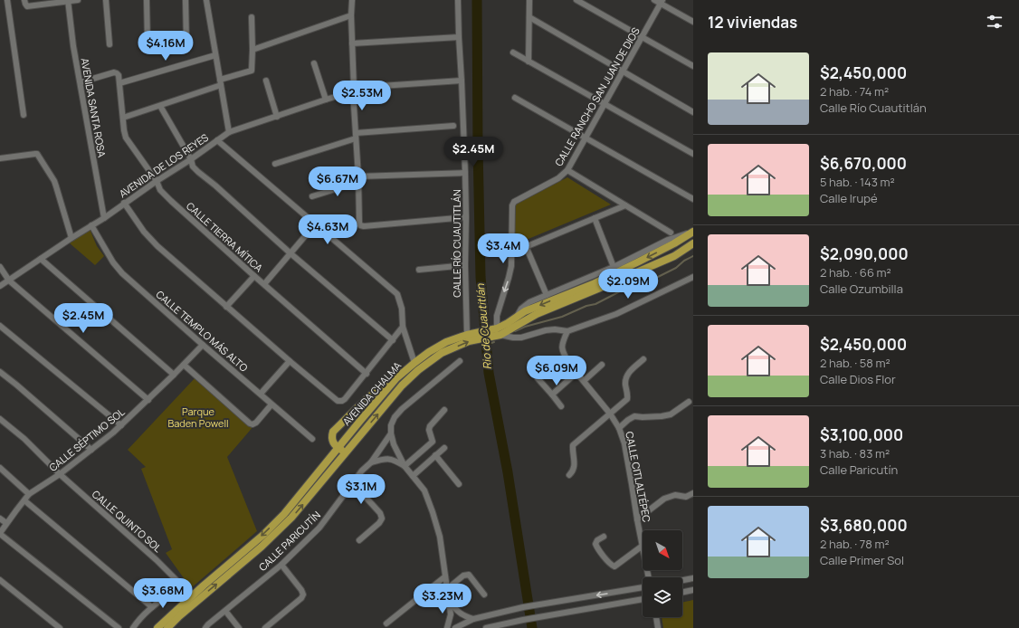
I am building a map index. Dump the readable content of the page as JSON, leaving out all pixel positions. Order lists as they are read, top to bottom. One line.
{"streets":{"main road":["AVENIDA CHALMA"],"street":["CALLE RANCHO SAN JUAN DE DIOS","AVENIDA SANTA ROSA","AVENIDA DE LOS REYES","CALLE TIERRA MÍTICA","CALLE RÍO CUAUTITLÁN","CALLE TEMPLO MÁS ALTO","CALLE SÉPTIMO SOL","CALLE CITLALTÉPEC","CALLE QUINTO SOL","CALLE PARICUTÍN"]},"crossings":[["CALLE RANCHO SAN JUAN DE DIOS","AVENIDA CHALMA"],["AVENIDA SANTA ROSA","AVENIDA DE LOS REYES"],["AVENIDA DE LOS REYES","CALLE TIERRA MÍTICA"],["AVENIDA DE LOS REYES","CALLE RÍO CUAUTITLÁN"],["AVENIDA DE LOS REYES","CALLE TEMPLO MÁS ALTO"],["CALLE RÍO CUAUTITLÁN","AVENIDA CHALMA"],["CALLE TEMPLO MÁS ALTO","CALLE SÉPTIMO SOL"],["CALLE SÉPTIMO SOL","CALLE QUINTO SOL"]],"water":["Rio de Cuautitlán"],"parks":["Parque Baden Powell"],"north":"bottom right","page":{"heading":"12 viviendas","price":["$4.16M","$2.53M","$2.45M","$6.67M","$4.63M","$3.4M","$2.09M","$2.45M","$6.09M","$3.1M","$3.68M","$3.23M"],"list":[{"name":"$2,450,000","note":"2 hab. · 74 m² · Calle Río Cuautitlán"},{"name":"$6,670,000","note":"5 hab. · 143 m² · Calle Irupé"},{"name":"$2,090,000","note":"2 hab. · 66 m² · Calle Ozumbilla"},{"name":"$2,450,000","note":"2 hab. · 58 m² · Calle Dios Flor"},{"name":"$3,100,000","note":"3 hab. · 83 m² · Calle Paricutín"},{"name":"$3,680,000","note":"2 hab. · 78 m² · Calle Primer Sol"}]}}
